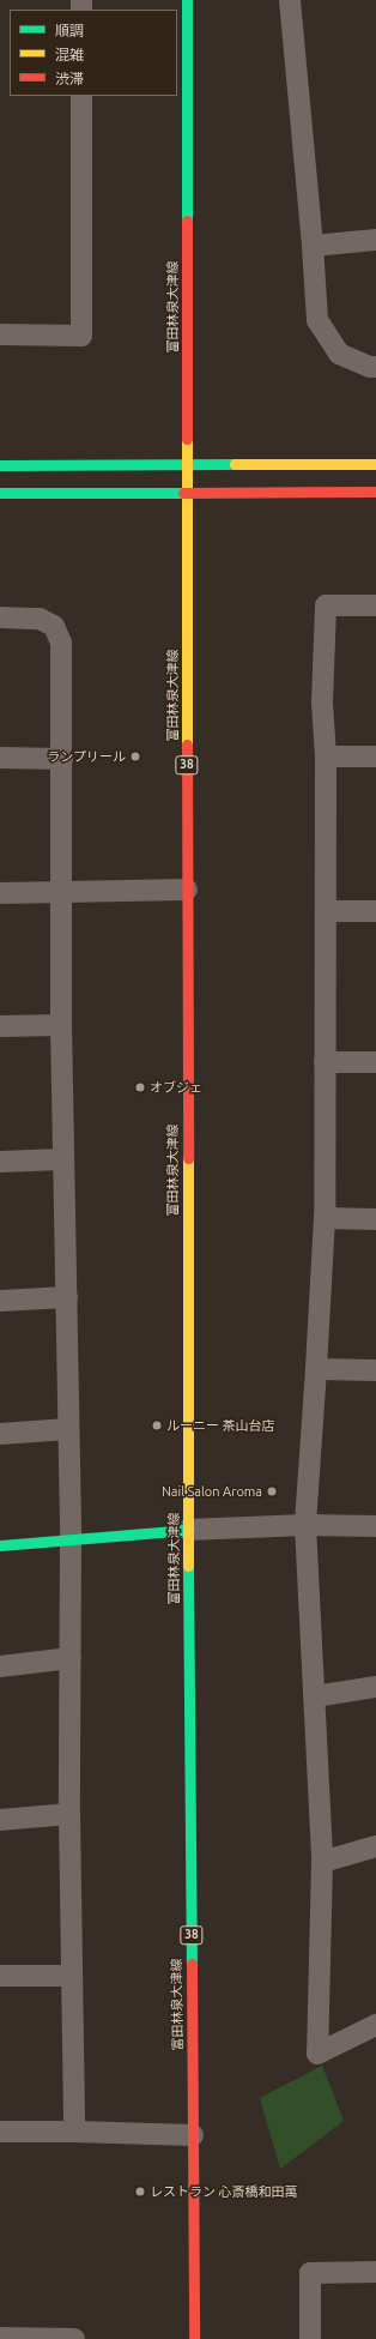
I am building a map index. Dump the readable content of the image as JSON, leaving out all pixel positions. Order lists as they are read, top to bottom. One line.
{"streets":{"main road":["富田林泉大津線","38"]},"places":["ランプリール","オブジェ","ルーニー 茶山台店","Nail Salon Aroma","レストラン 心斎橋和田萬"],"legend":["順調","混雑","渋滞"]}
